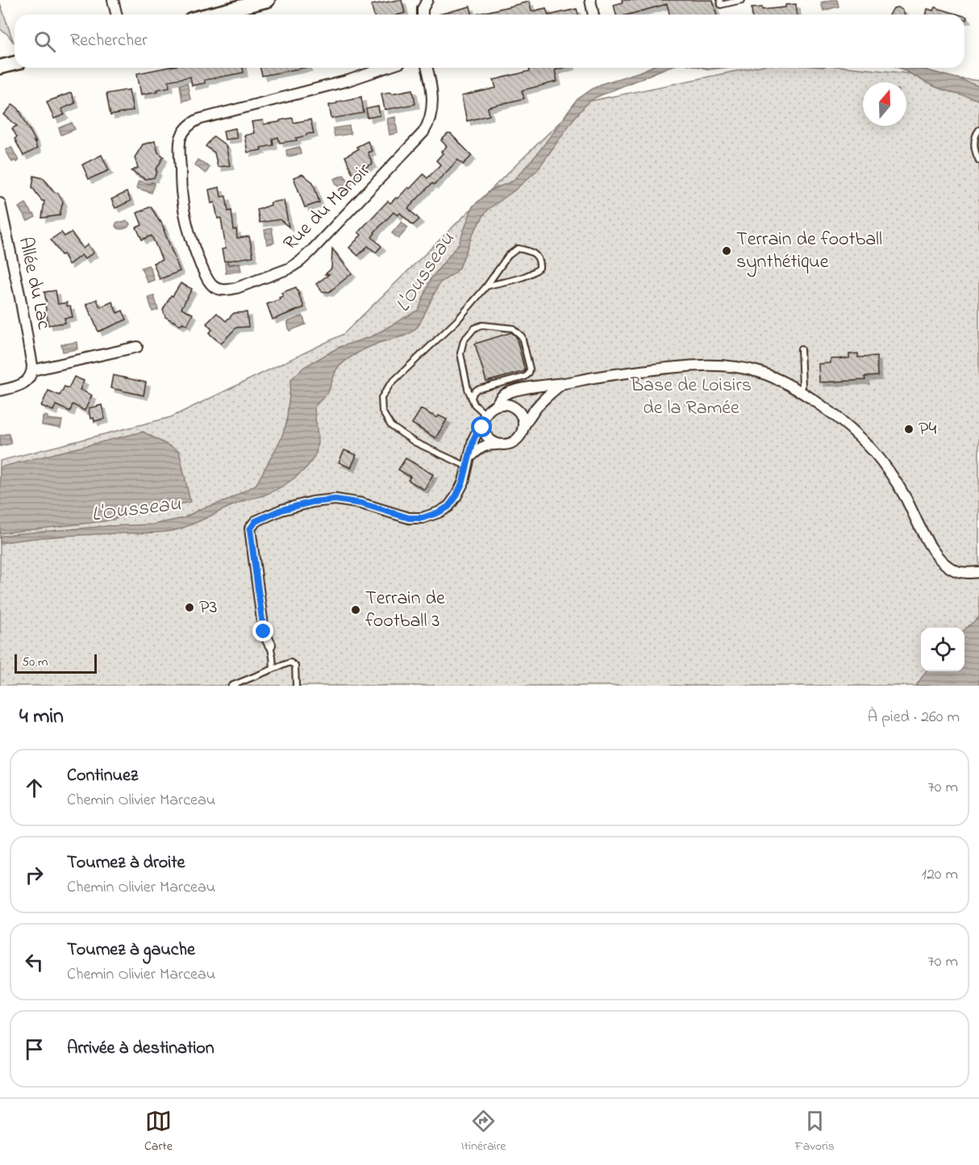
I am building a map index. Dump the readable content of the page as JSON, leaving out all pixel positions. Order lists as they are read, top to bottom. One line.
{"streets":{"street":["Rue du Manoir","Allée du Lac"]},"water":["L'Ousseau"],"parks":["Base de Loisirs de la Ramée"],"places":["Terrain de football synthétique","P4","P3","Terrain de football 3"],"scale_bar":"50 m","north":"top","page":{"search":"Rechercher","scale":"50 m","heading":["4 min","À pied · 260 m"],"list":[["Continuez","Chemin Olivier Marceau","70 m"],["Tournez à droite","Chemin Olivier Marceau","120 m"],["Tournez à gauche","Chemin Olivier Marceau","70 m"],"Arrivée à destination"],"nav":["Carte","Itinéraire","Favoris"]}}
